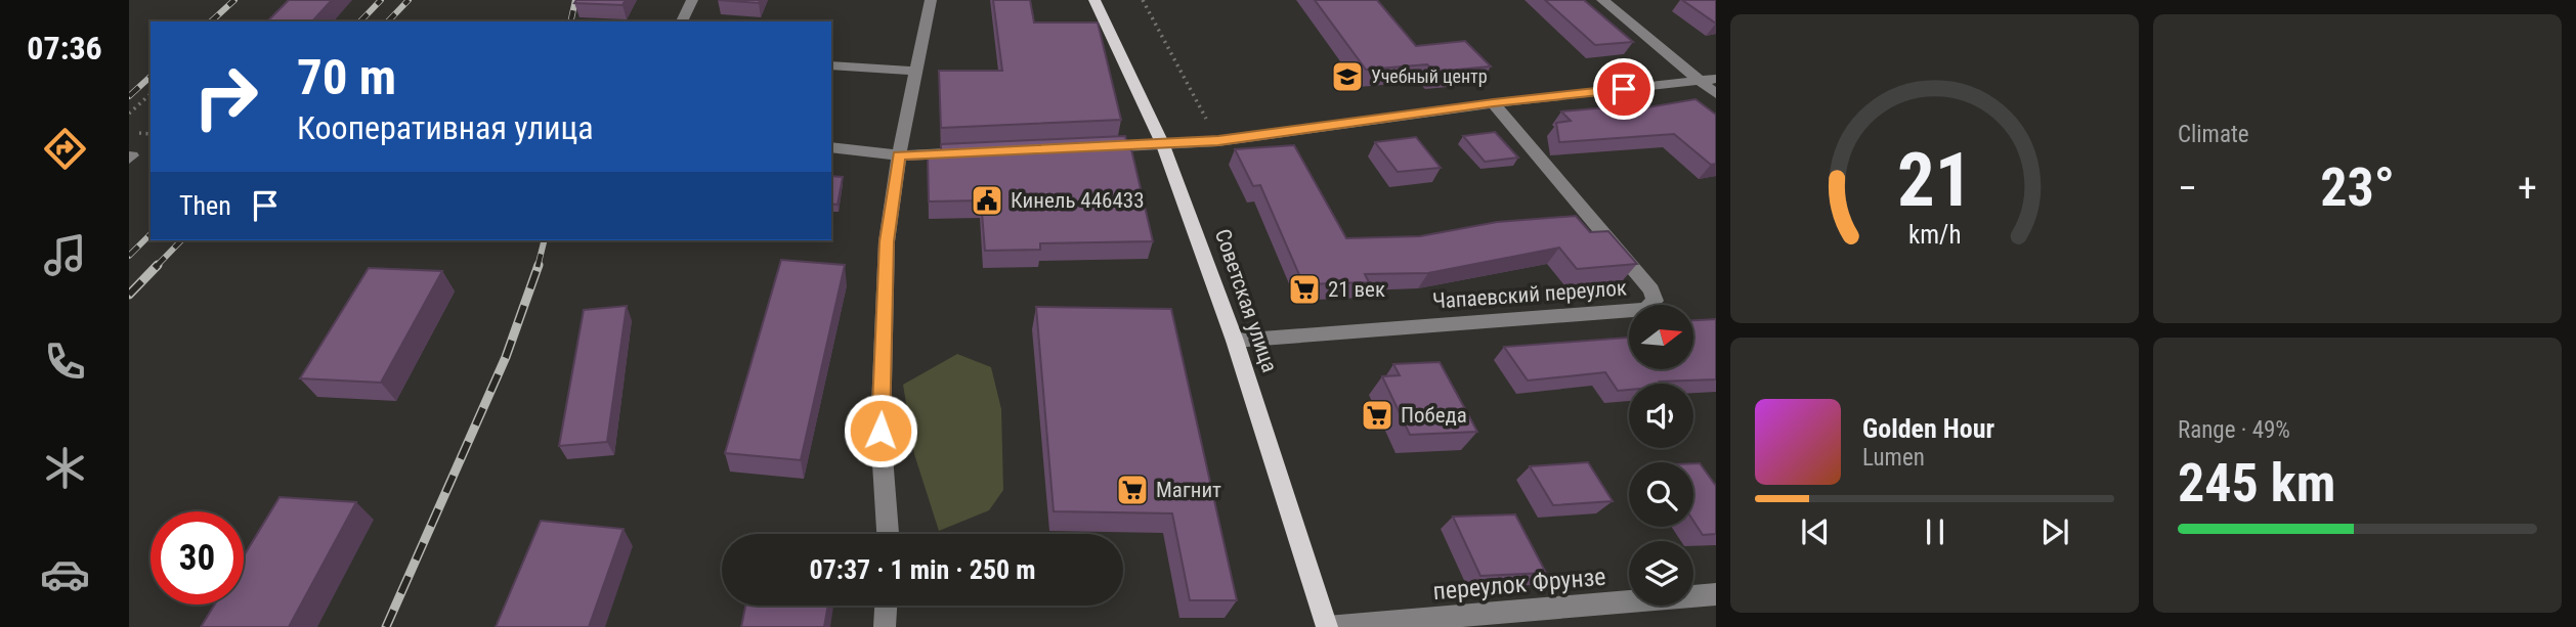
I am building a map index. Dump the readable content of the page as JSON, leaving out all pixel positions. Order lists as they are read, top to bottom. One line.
{"streets":{"main road":["Советская улица"],"street":["Чапаевский переулок","переулок Фрунзе"]},"crossings":[["Чапаевский переулок","Советская улица"],["Советская улица","переулок Фрунзе"]],"places":{"school or university":["Учебный центр"],"public building":["Кинель 446433"],"supermarket":["21 век","Победа","Магнит"]},"north":"right","page":{"tabs":"07:36","tile":["Climate",["Range · 49%","245 km"]],"turn":["70 m","Кооперативная улица"],"heat":["−","23°","+"],"then":"Then","song":["Golden Hour","Lumen"],"limit":"30","trip":"07:37 · 1 min · 250 m","gauge":["21","km/h"]}}
